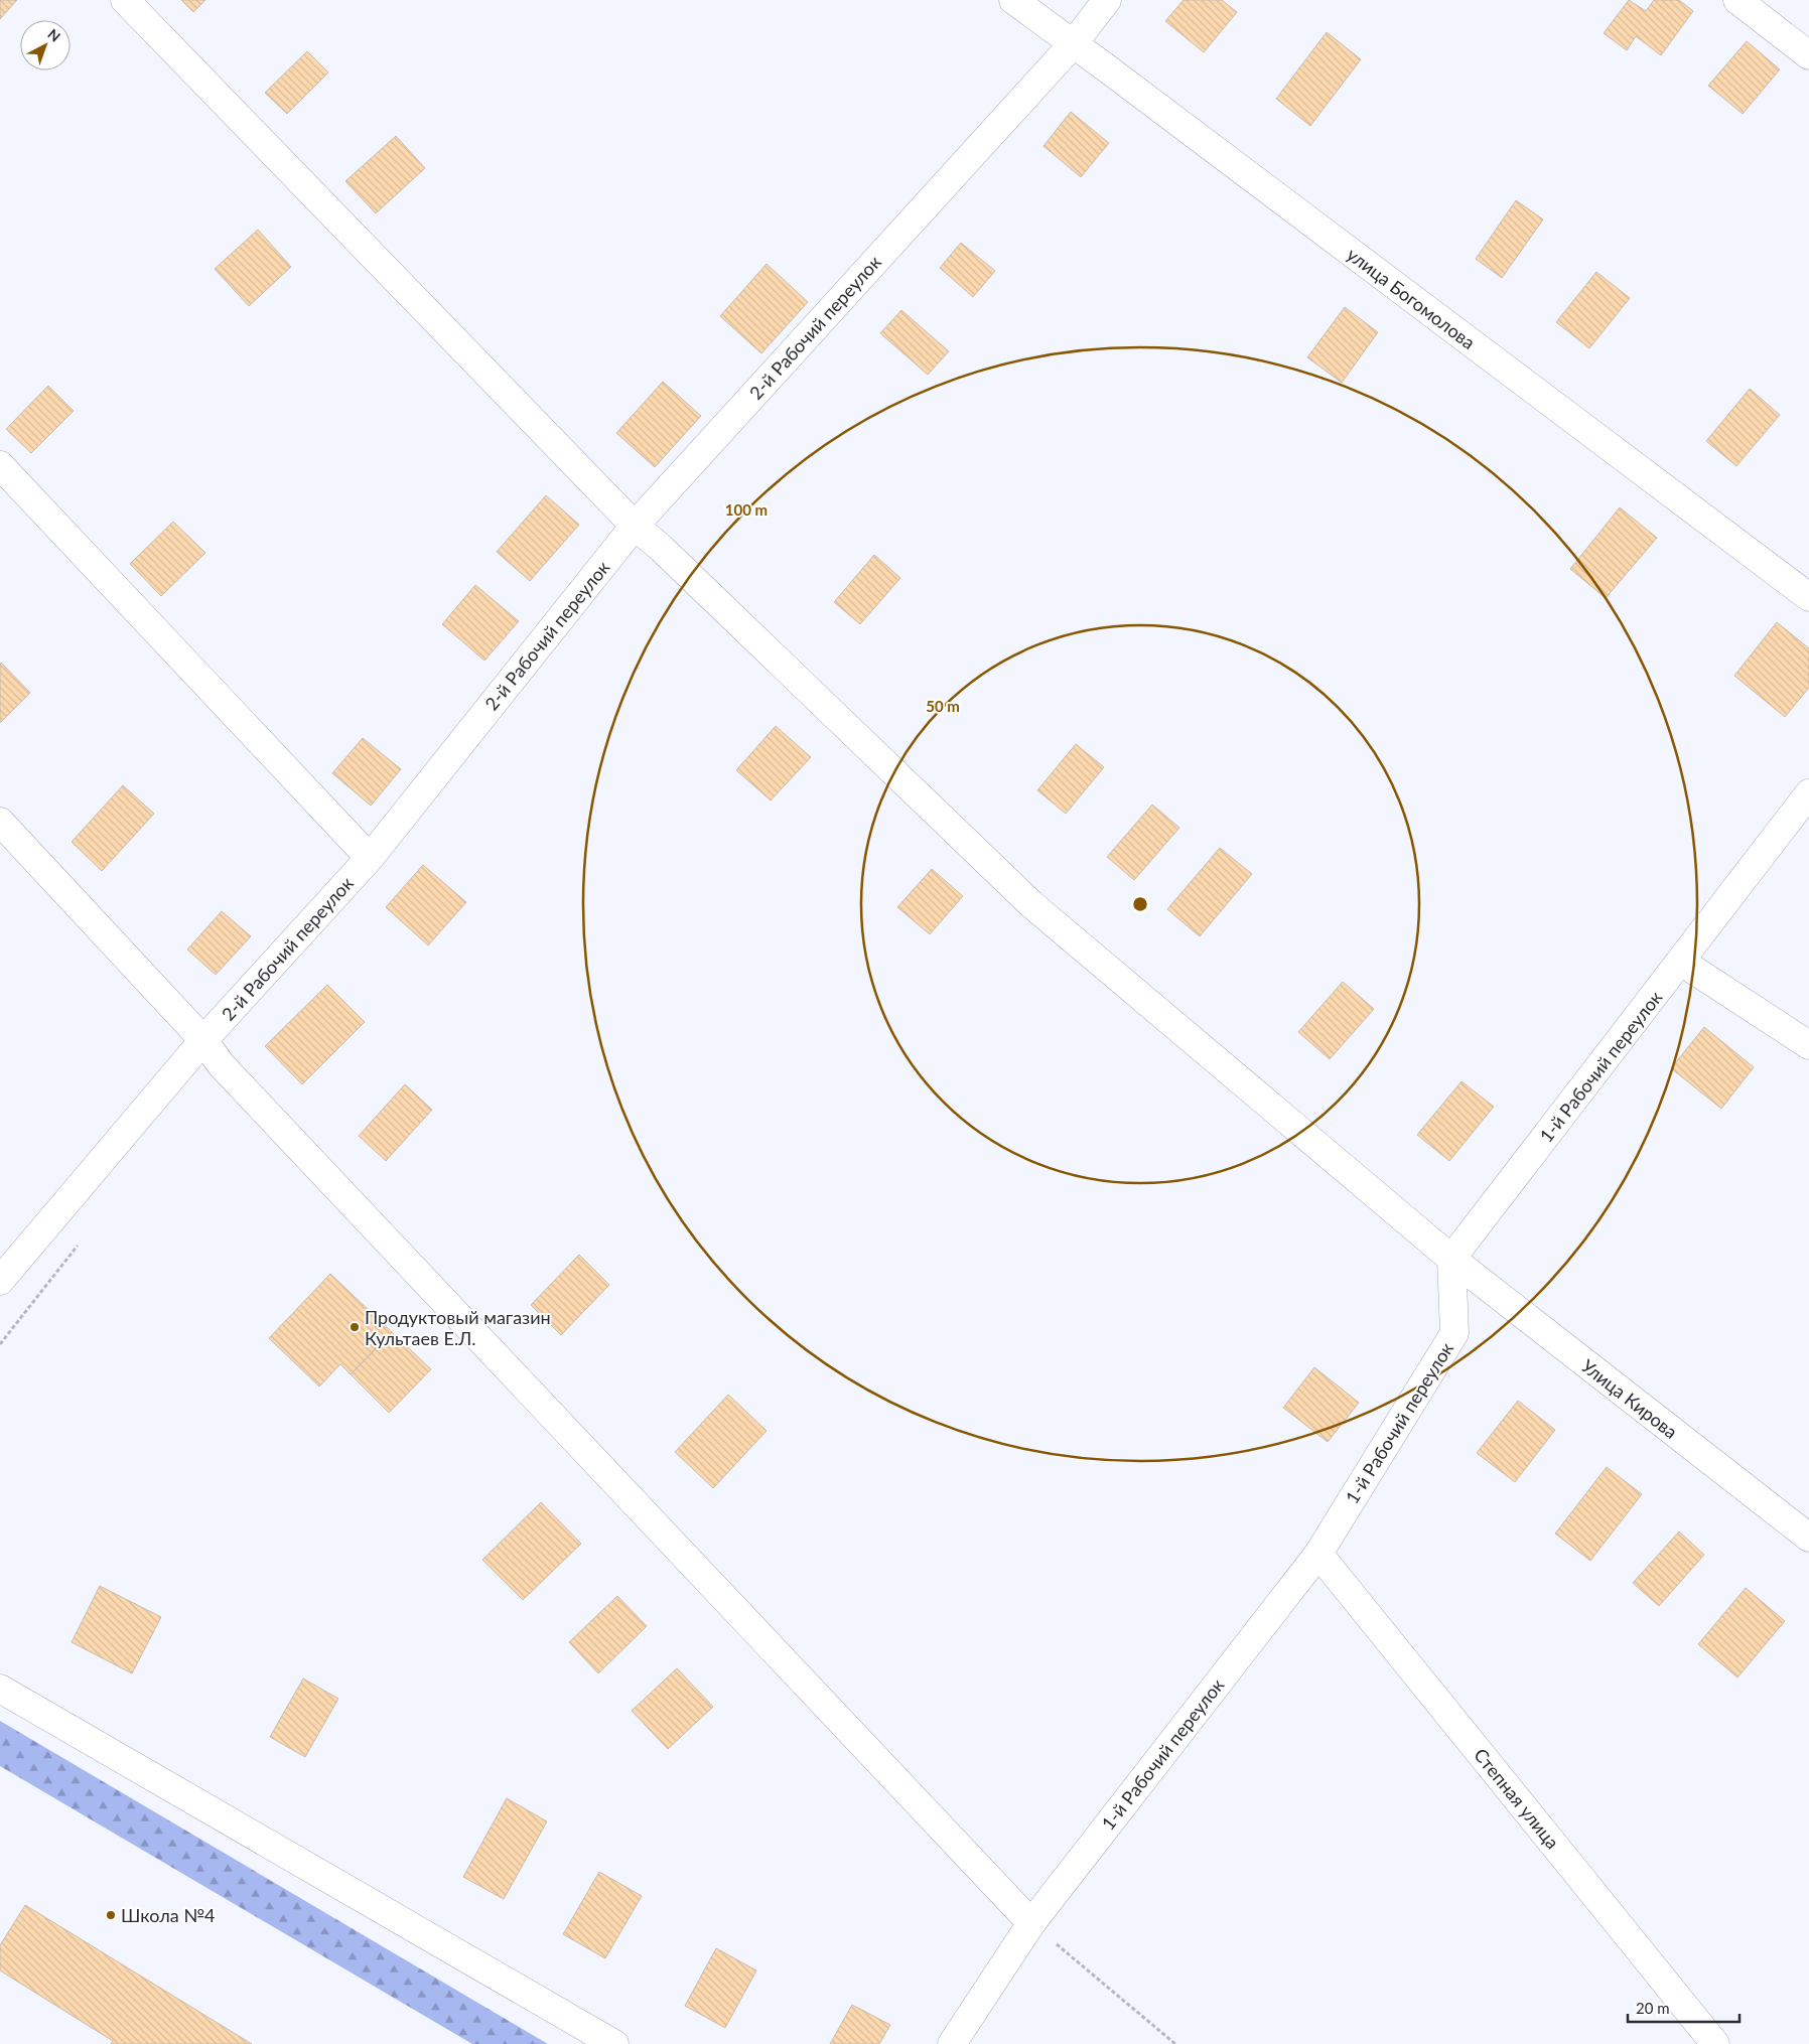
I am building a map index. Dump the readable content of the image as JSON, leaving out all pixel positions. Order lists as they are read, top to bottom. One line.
{"streets":{"street":["улица Богомолова","2-й Рабочий переулок","1-й Рабочий переулок","Улица Кирова","Степная улица"]},"crossings":[["улица Богомолова","2-й Рабочий переулок"],["2-й Рабочий переулок","Улица Кирова"],["1-й Рабочий переулок","Улица Кирова"],["1-й Рабочий переулок","Степная улица"]],"places":["Продуктовый магазин Культаев Е.Л.","Школа №4"],"scale_bar":"20 m","north":"top right","rings":["100 m","50 m"]}
